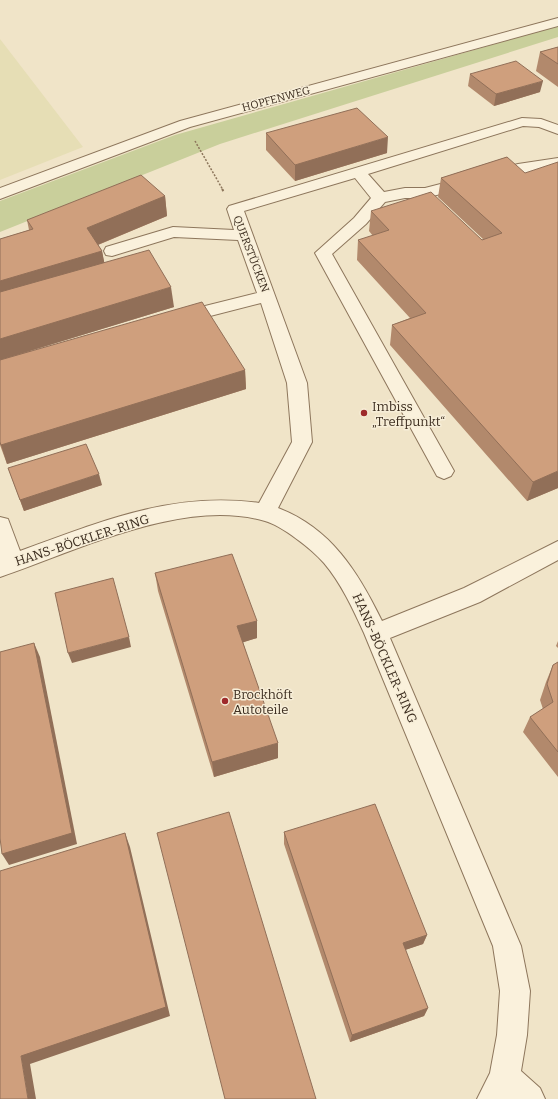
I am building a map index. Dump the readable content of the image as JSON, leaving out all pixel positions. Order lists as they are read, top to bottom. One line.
{"streets":{"street":["HOPFENWEG","QUERSTÜCKEN","HANS-BÖCKLER-RING"]},"crossings":[["QUERSTÜCKEN","HANS-BÖCKLER-RING"]],"places":["Imbiss „Treffpunkt“","Brockhöft Autoteile"]}
